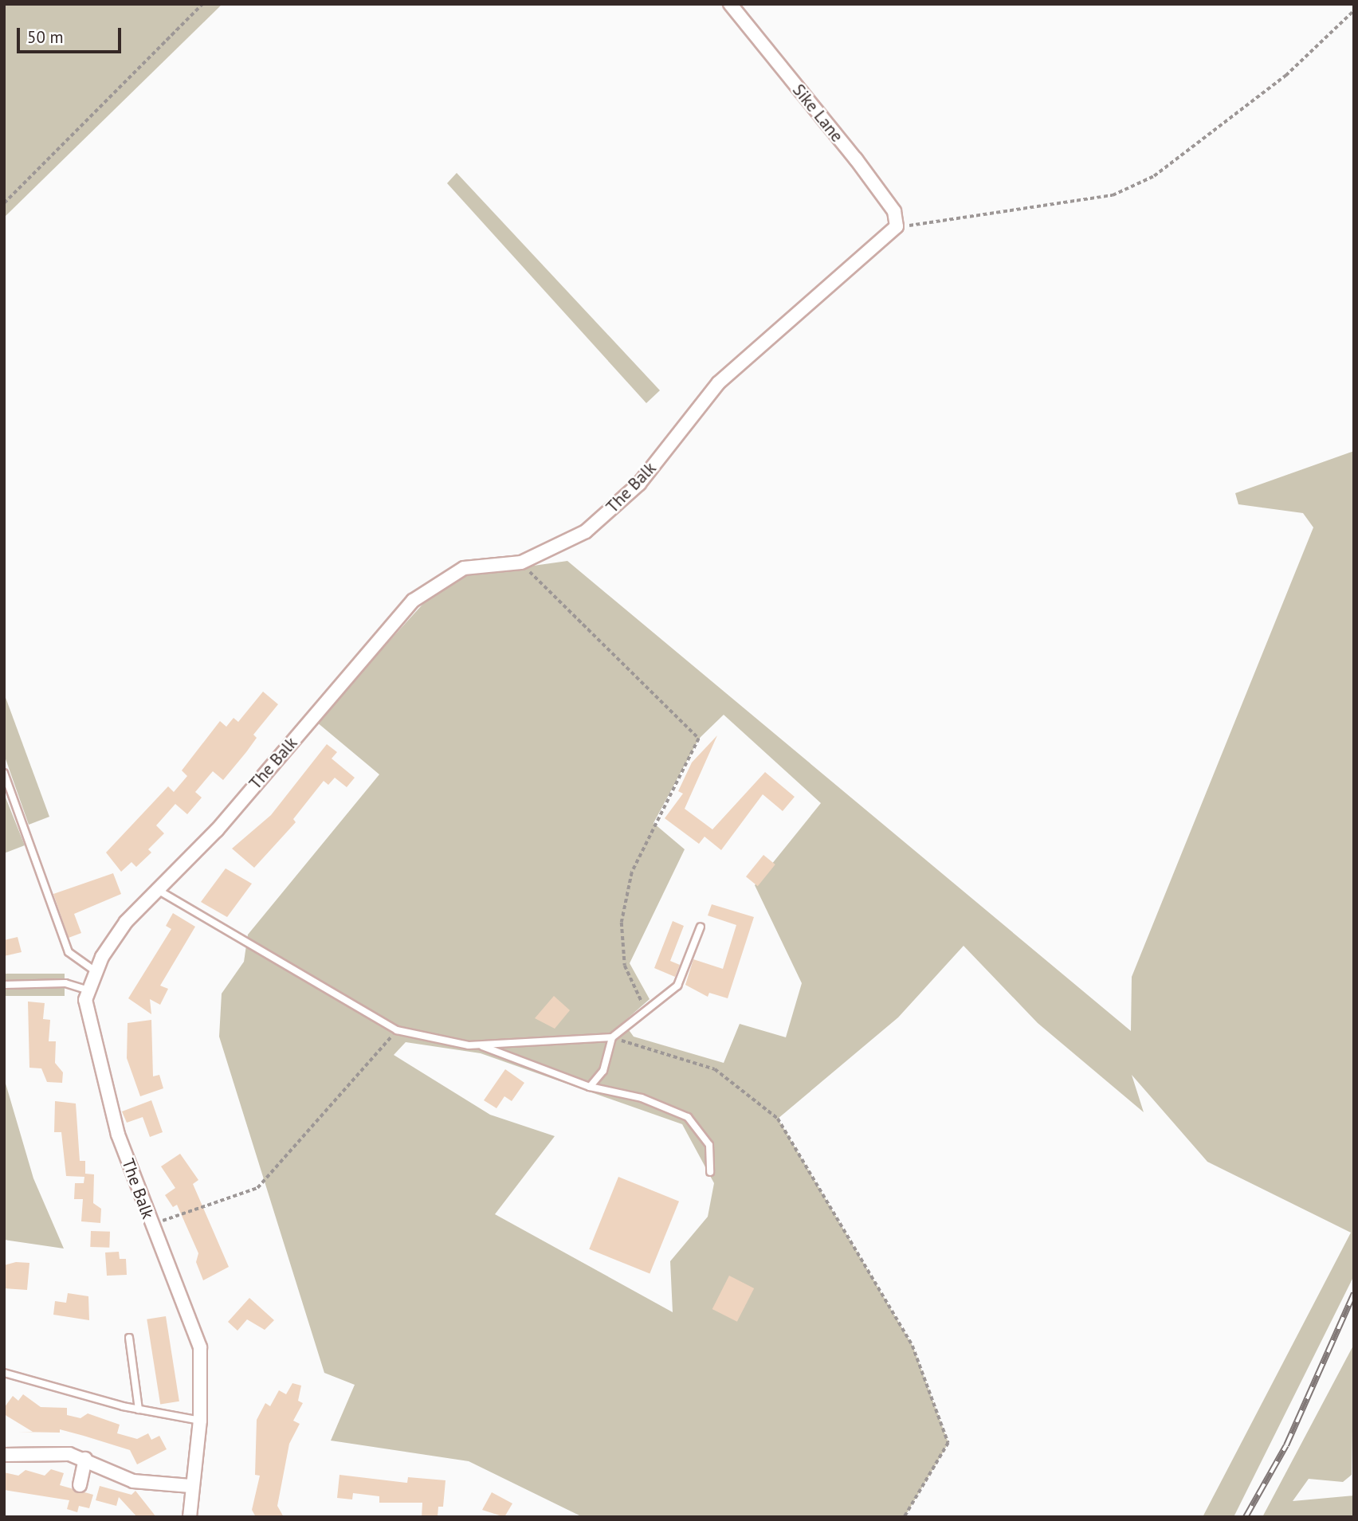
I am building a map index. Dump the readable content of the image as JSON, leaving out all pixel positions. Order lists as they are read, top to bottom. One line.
{"streets":{"street":["Sike Lane","The Balk"]},"crossings":[["Sike Lane","The Balk"]],"scale_bar":"50 m"}
